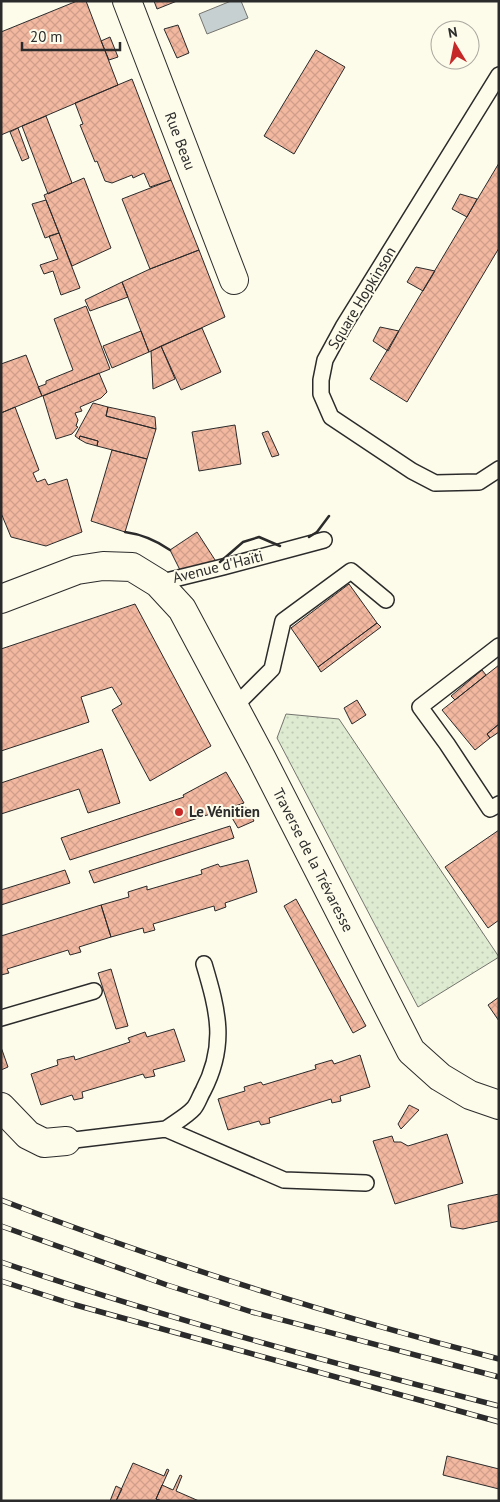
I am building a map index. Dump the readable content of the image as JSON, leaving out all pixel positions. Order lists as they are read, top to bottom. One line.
{"streets":{"street":["Rue Beau","Avenue d'Haïti","Traverse de la Trévaresse"],"lane":["Square Hopkinson"]},"crossings":[["Avenue d'Haïti","Traverse de la Trévaresse"]],"places":["Le Vénitien"],"scale_bar":"20 m","north":"top"}
